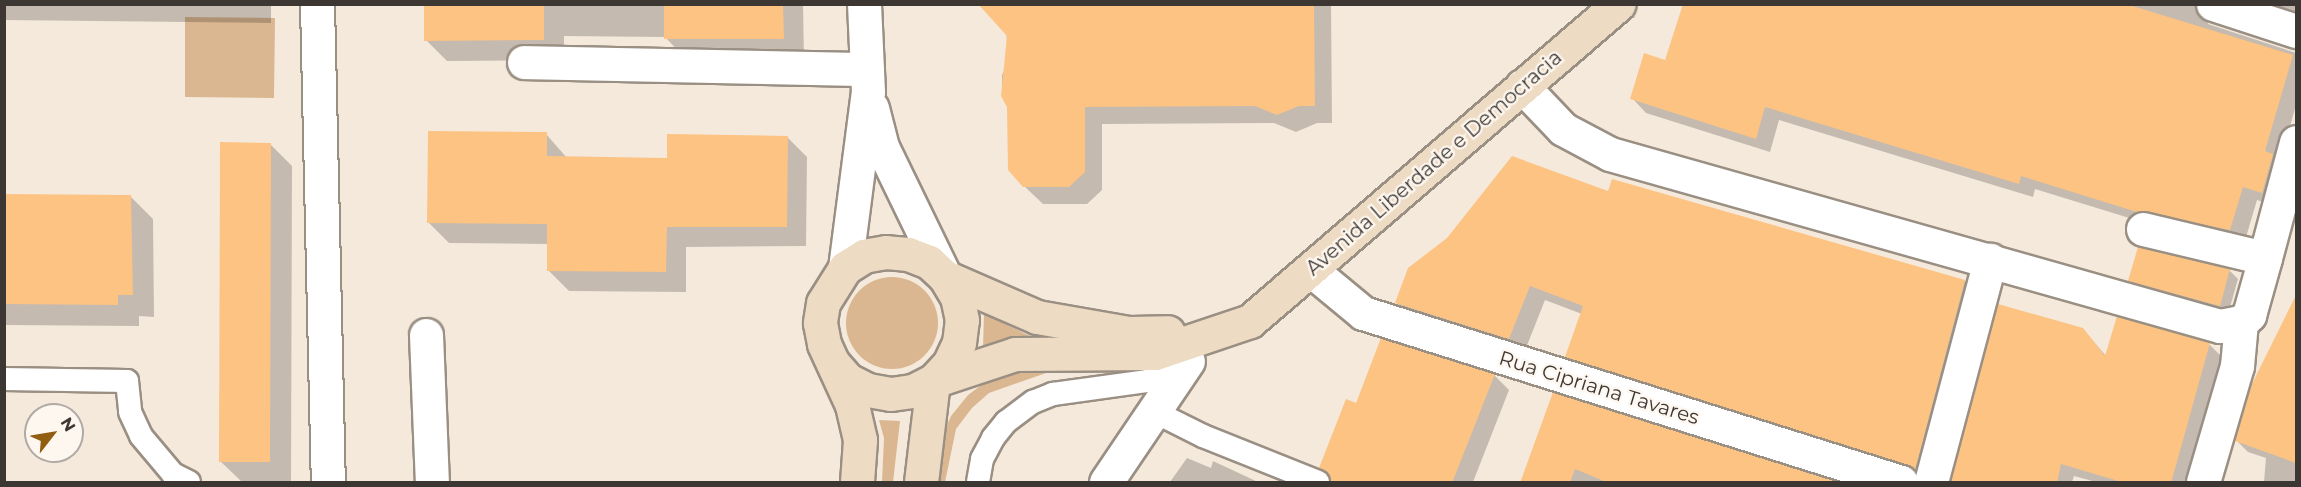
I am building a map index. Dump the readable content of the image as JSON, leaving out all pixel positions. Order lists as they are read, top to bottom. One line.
{"streets":{"street":["Avenida Liberdade e Democracia","Rua Cipriana Tavares"]},"crossings":[["Avenida Liberdade e Democracia","Rua Cipriana Tavares"]],"north":"top right"}
